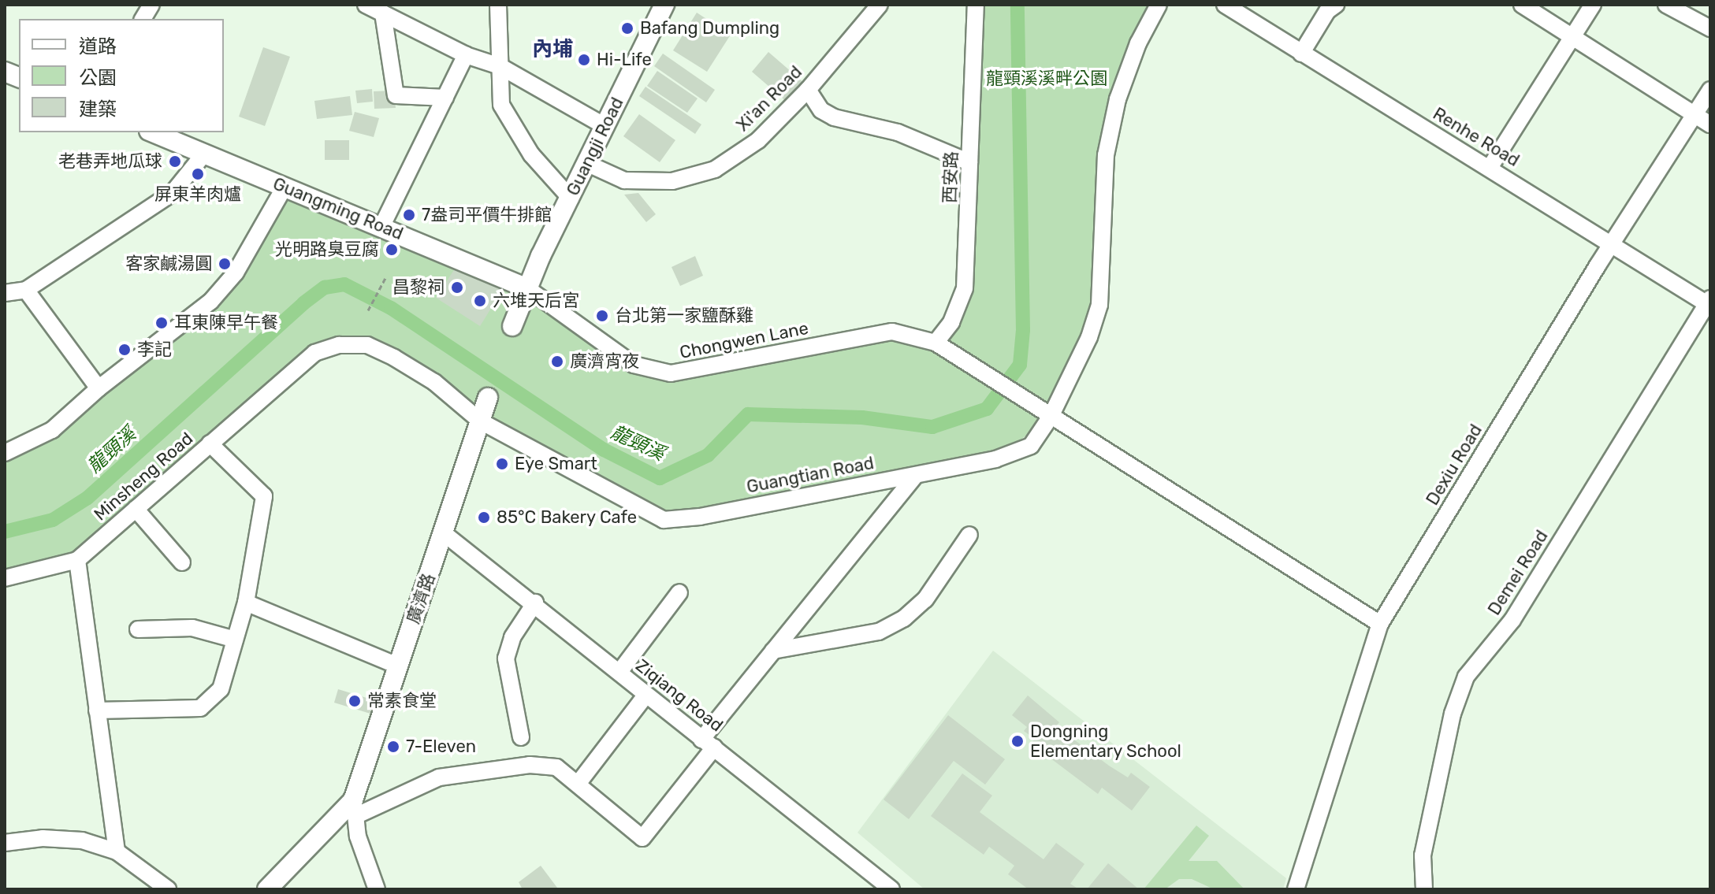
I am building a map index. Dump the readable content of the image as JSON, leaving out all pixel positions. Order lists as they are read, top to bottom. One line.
{"streets":{"main road":["Guangji Road","Guangming Road","廣濟路"],"street":["Xi'an Road","Renhe Road","西安路","Chongwen Lane","Dexiu Road","Guangtian Road","Minsheng Road","Demei Road","Ziqiang Road"]},"crossings":[["Xi'an Road","Guangji Road"],["Renhe Road","Dexiu Road"],["Renhe Road","Demei Road"],["Guangji Road","Guangming Road"],["Guangji Road","Chongwen Lane"],["西安路","Chongwen Lane"],["Guangming Road","Chongwen Lane"],["Chongwen Lane","Dexiu Road"],["Chongwen Lane","Guangtian Road"],["Guangtian Road","Minsheng Road"],["Guangtian Road","廣濟路"],["廣濟路","Ziqiang Road"]],"districts":["內埔"],"water":["龍頸溪"],"parks":["龍頸溪溪畔公園"],"places":["Bafang Dumpling","Hi-Life","老巷弄地瓜球","屏東羊肉爐","7盎司平價牛排館","光明路臭豆腐","客家鹹湯圓","昌黎祠","六堆天后宮","台北第一家鹽酥雞","耳東陳早午餐","李記","廣濟宵夜","Eye Smart","85°C Bakery Cafe","常素食堂","Dongning Elementary School","7-Eleven"],"legend":["道路","公園","建築"]}
